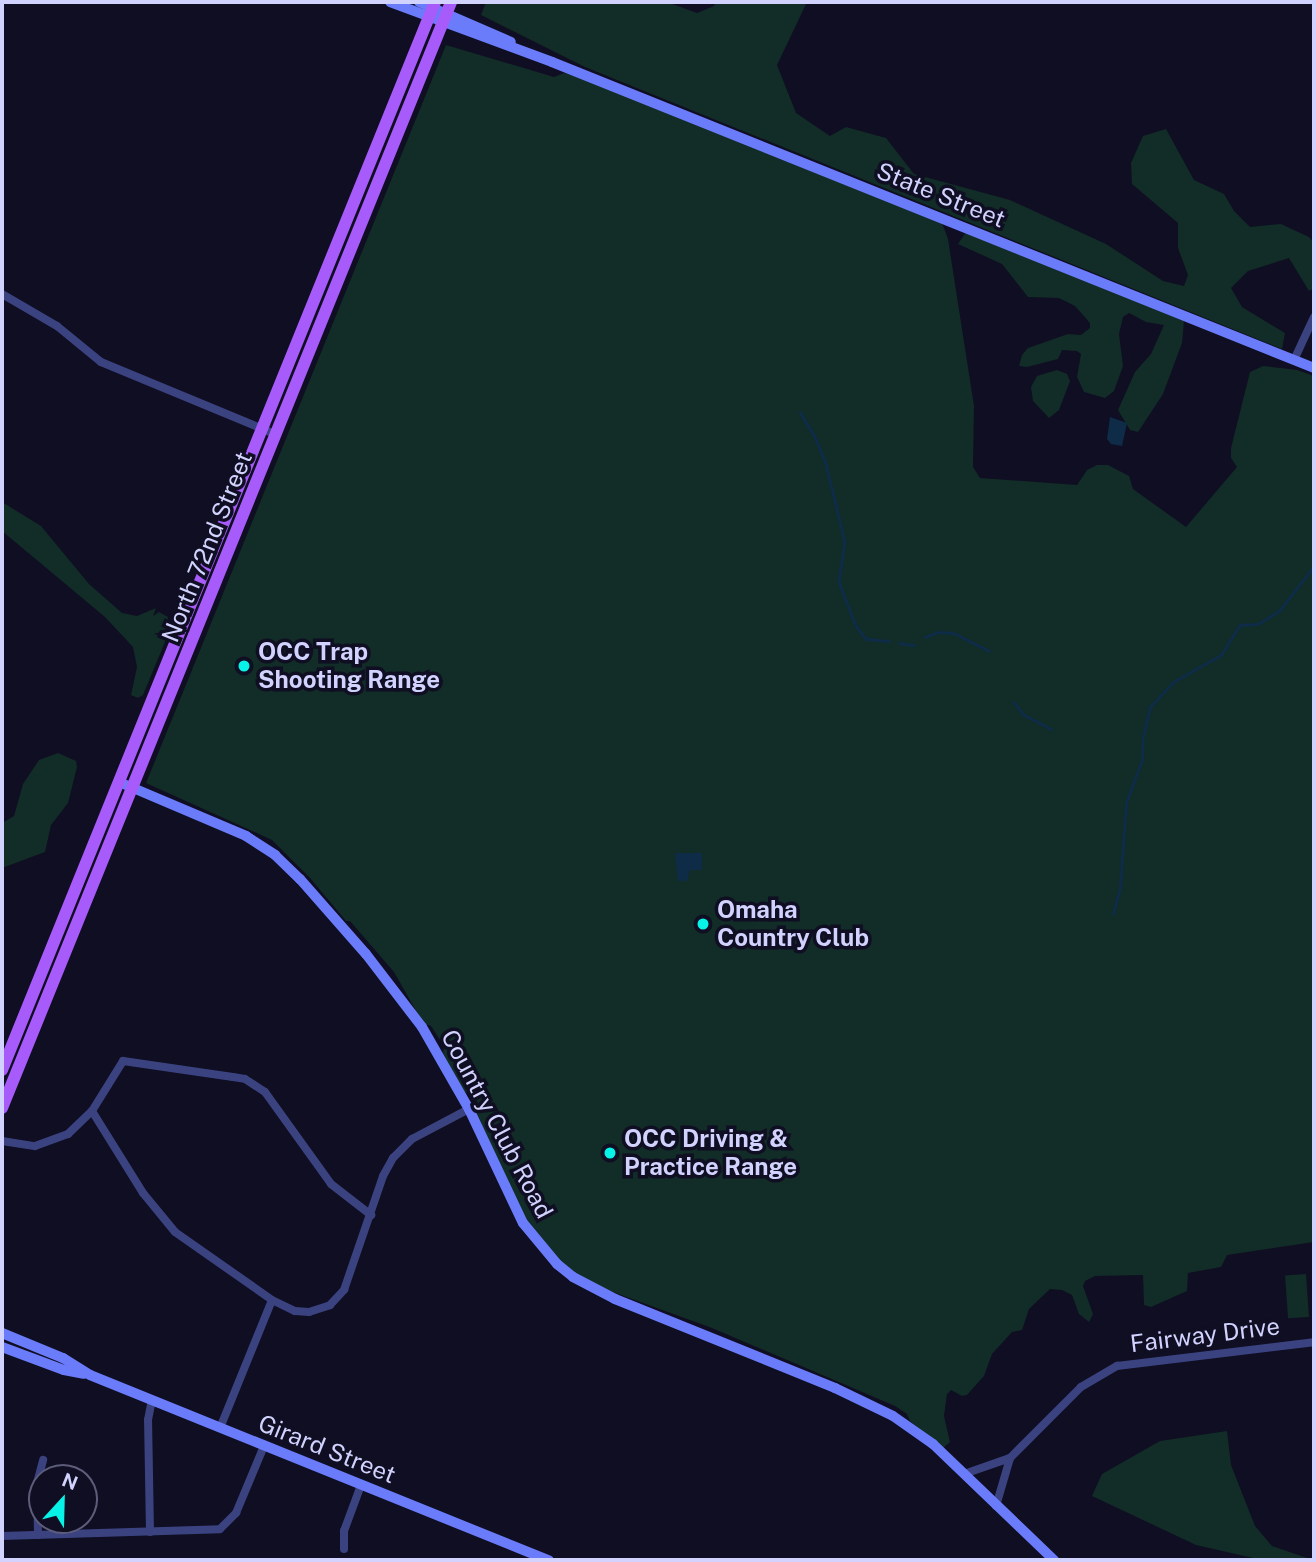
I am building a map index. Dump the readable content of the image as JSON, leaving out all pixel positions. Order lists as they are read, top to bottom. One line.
{"streets":{"main road":["North 72nd Street"],"street":["State Street","Country Club Road","Fairway Drive","Girard Street"]},"crossings":[["State Street","North 72nd Street"],["North 72nd Street","Country Club Road"],["Country Club Road","Fairway Drive"]],"places":["OCC Trap Shooting Range","Omaha Country Club","OCC Driving & Practice Range"],"north":"top"}
